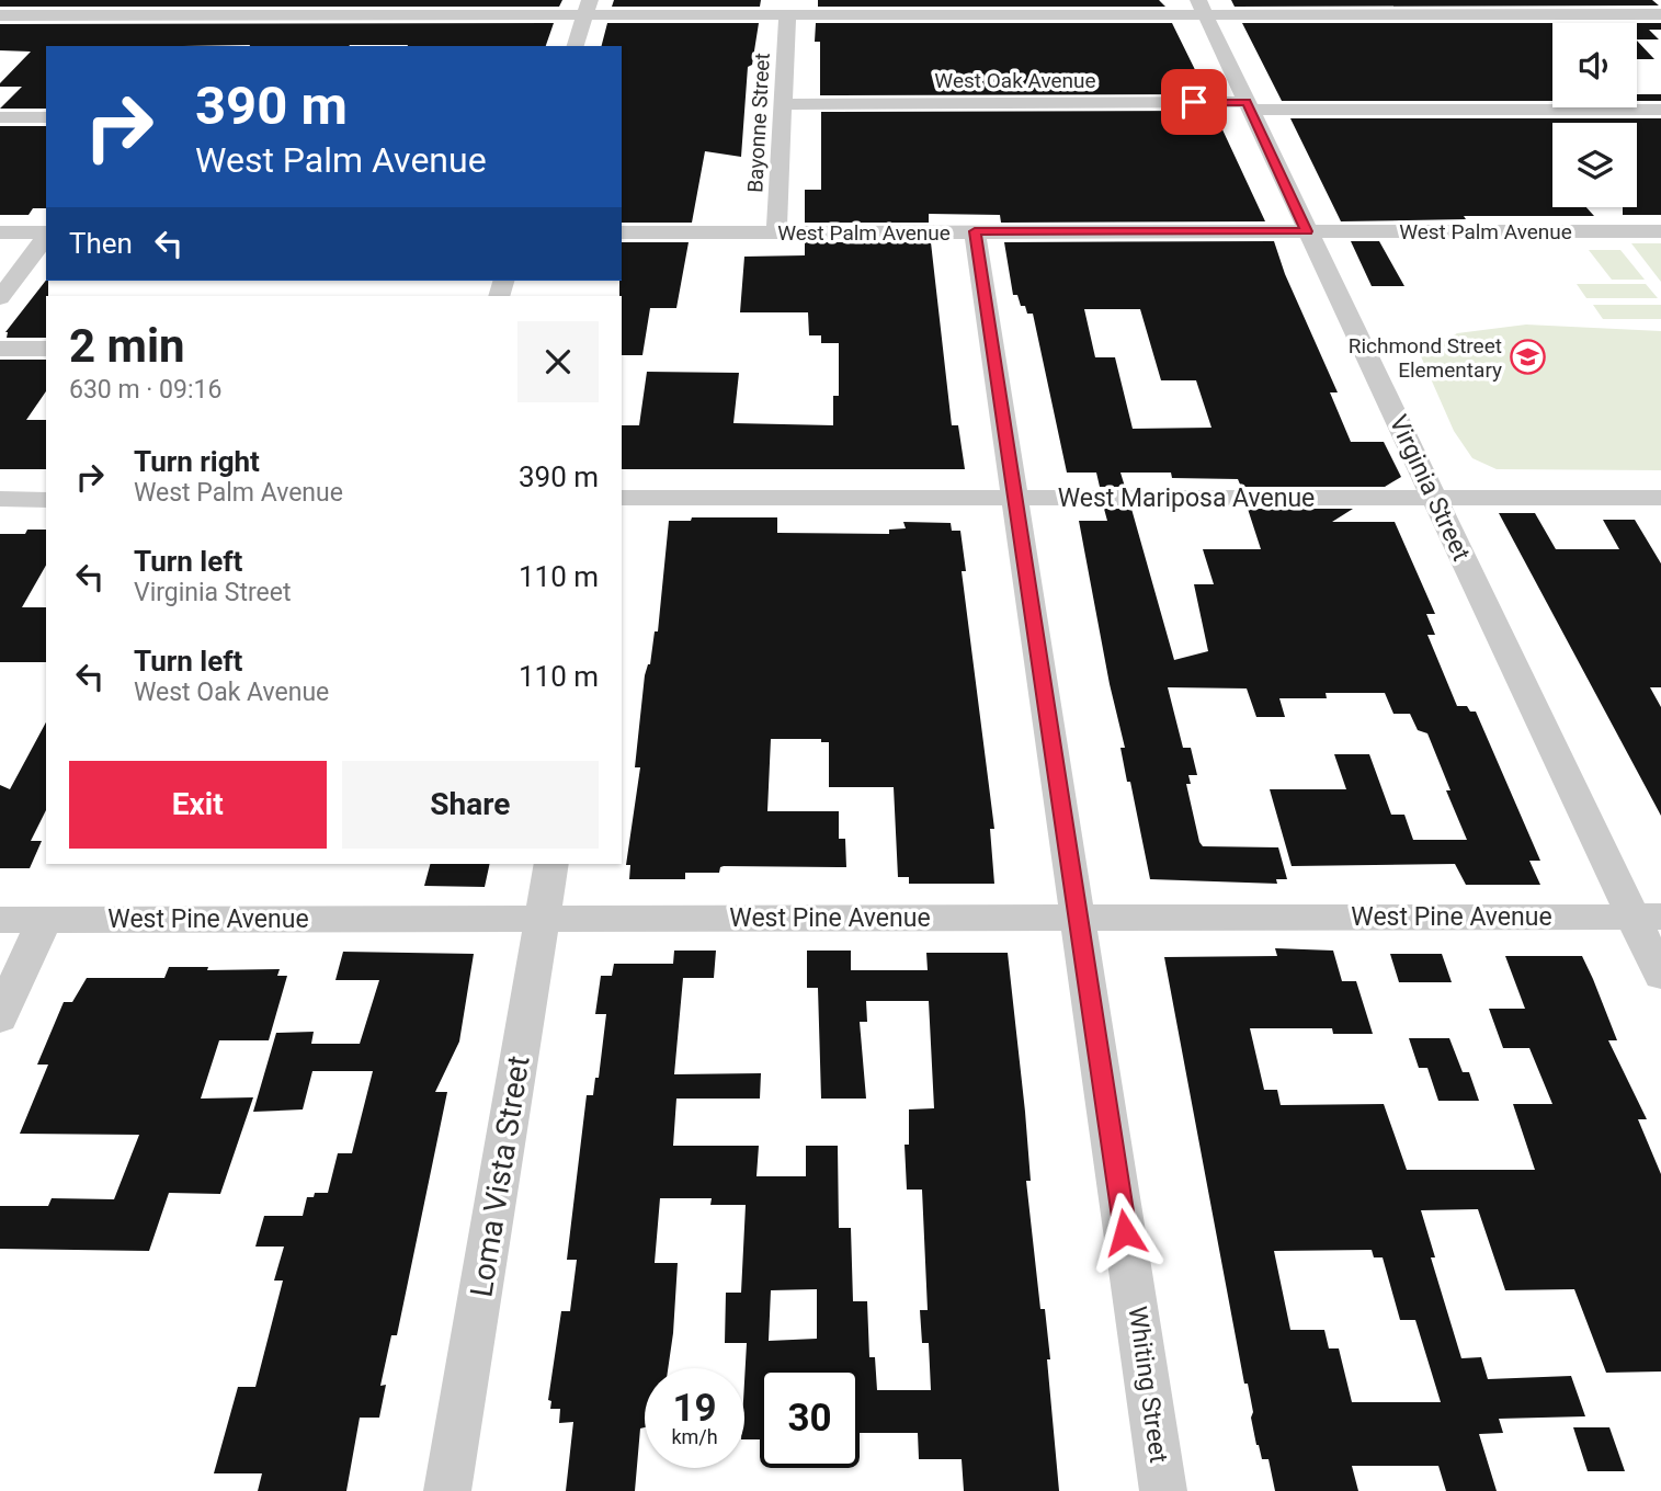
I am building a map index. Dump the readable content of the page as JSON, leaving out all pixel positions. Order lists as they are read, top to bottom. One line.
{"streets":{"street":["West Oak Avenue","Bayonne Street","West Palm Avenue","Virginia Street","West Mariposa Avenue","West Pine Avenue","Loma Vista Street","Whiting Street"]},"crossings":[["West Oak Avenue","Bayonne Street"],["West Oak Avenue","Virginia Street"],["Bayonne Street","West Palm Avenue"],["West Palm Avenue","Virginia Street"],["West Palm Avenue","Whiting Street"],["Virginia Street","West Mariposa Avenue"],["Virginia Street","West Pine Avenue"],["West Mariposa Avenue","Whiting Street"],["West Pine Avenue","Loma Vista Street"],["West Pine Avenue","Whiting Street"]],"places":{"school or university":["Richmond Street Elementary"]},"page":{"turn":["390 m","West Palm Avenue"],"then":"Then","heading":["2 min","630 m · 09:16"],"list":[{"name":"Turn right","note":"West Palm Avenue","value":"390 m"},{"name":"Turn left","note":"Virginia Street","value":"110 m"},{"name":"Turn left","note":"West Oak Avenue","value":"110 m"}],"buttons":["Exit","Share"],"speed":"19 km/h","limit":"30"}}
